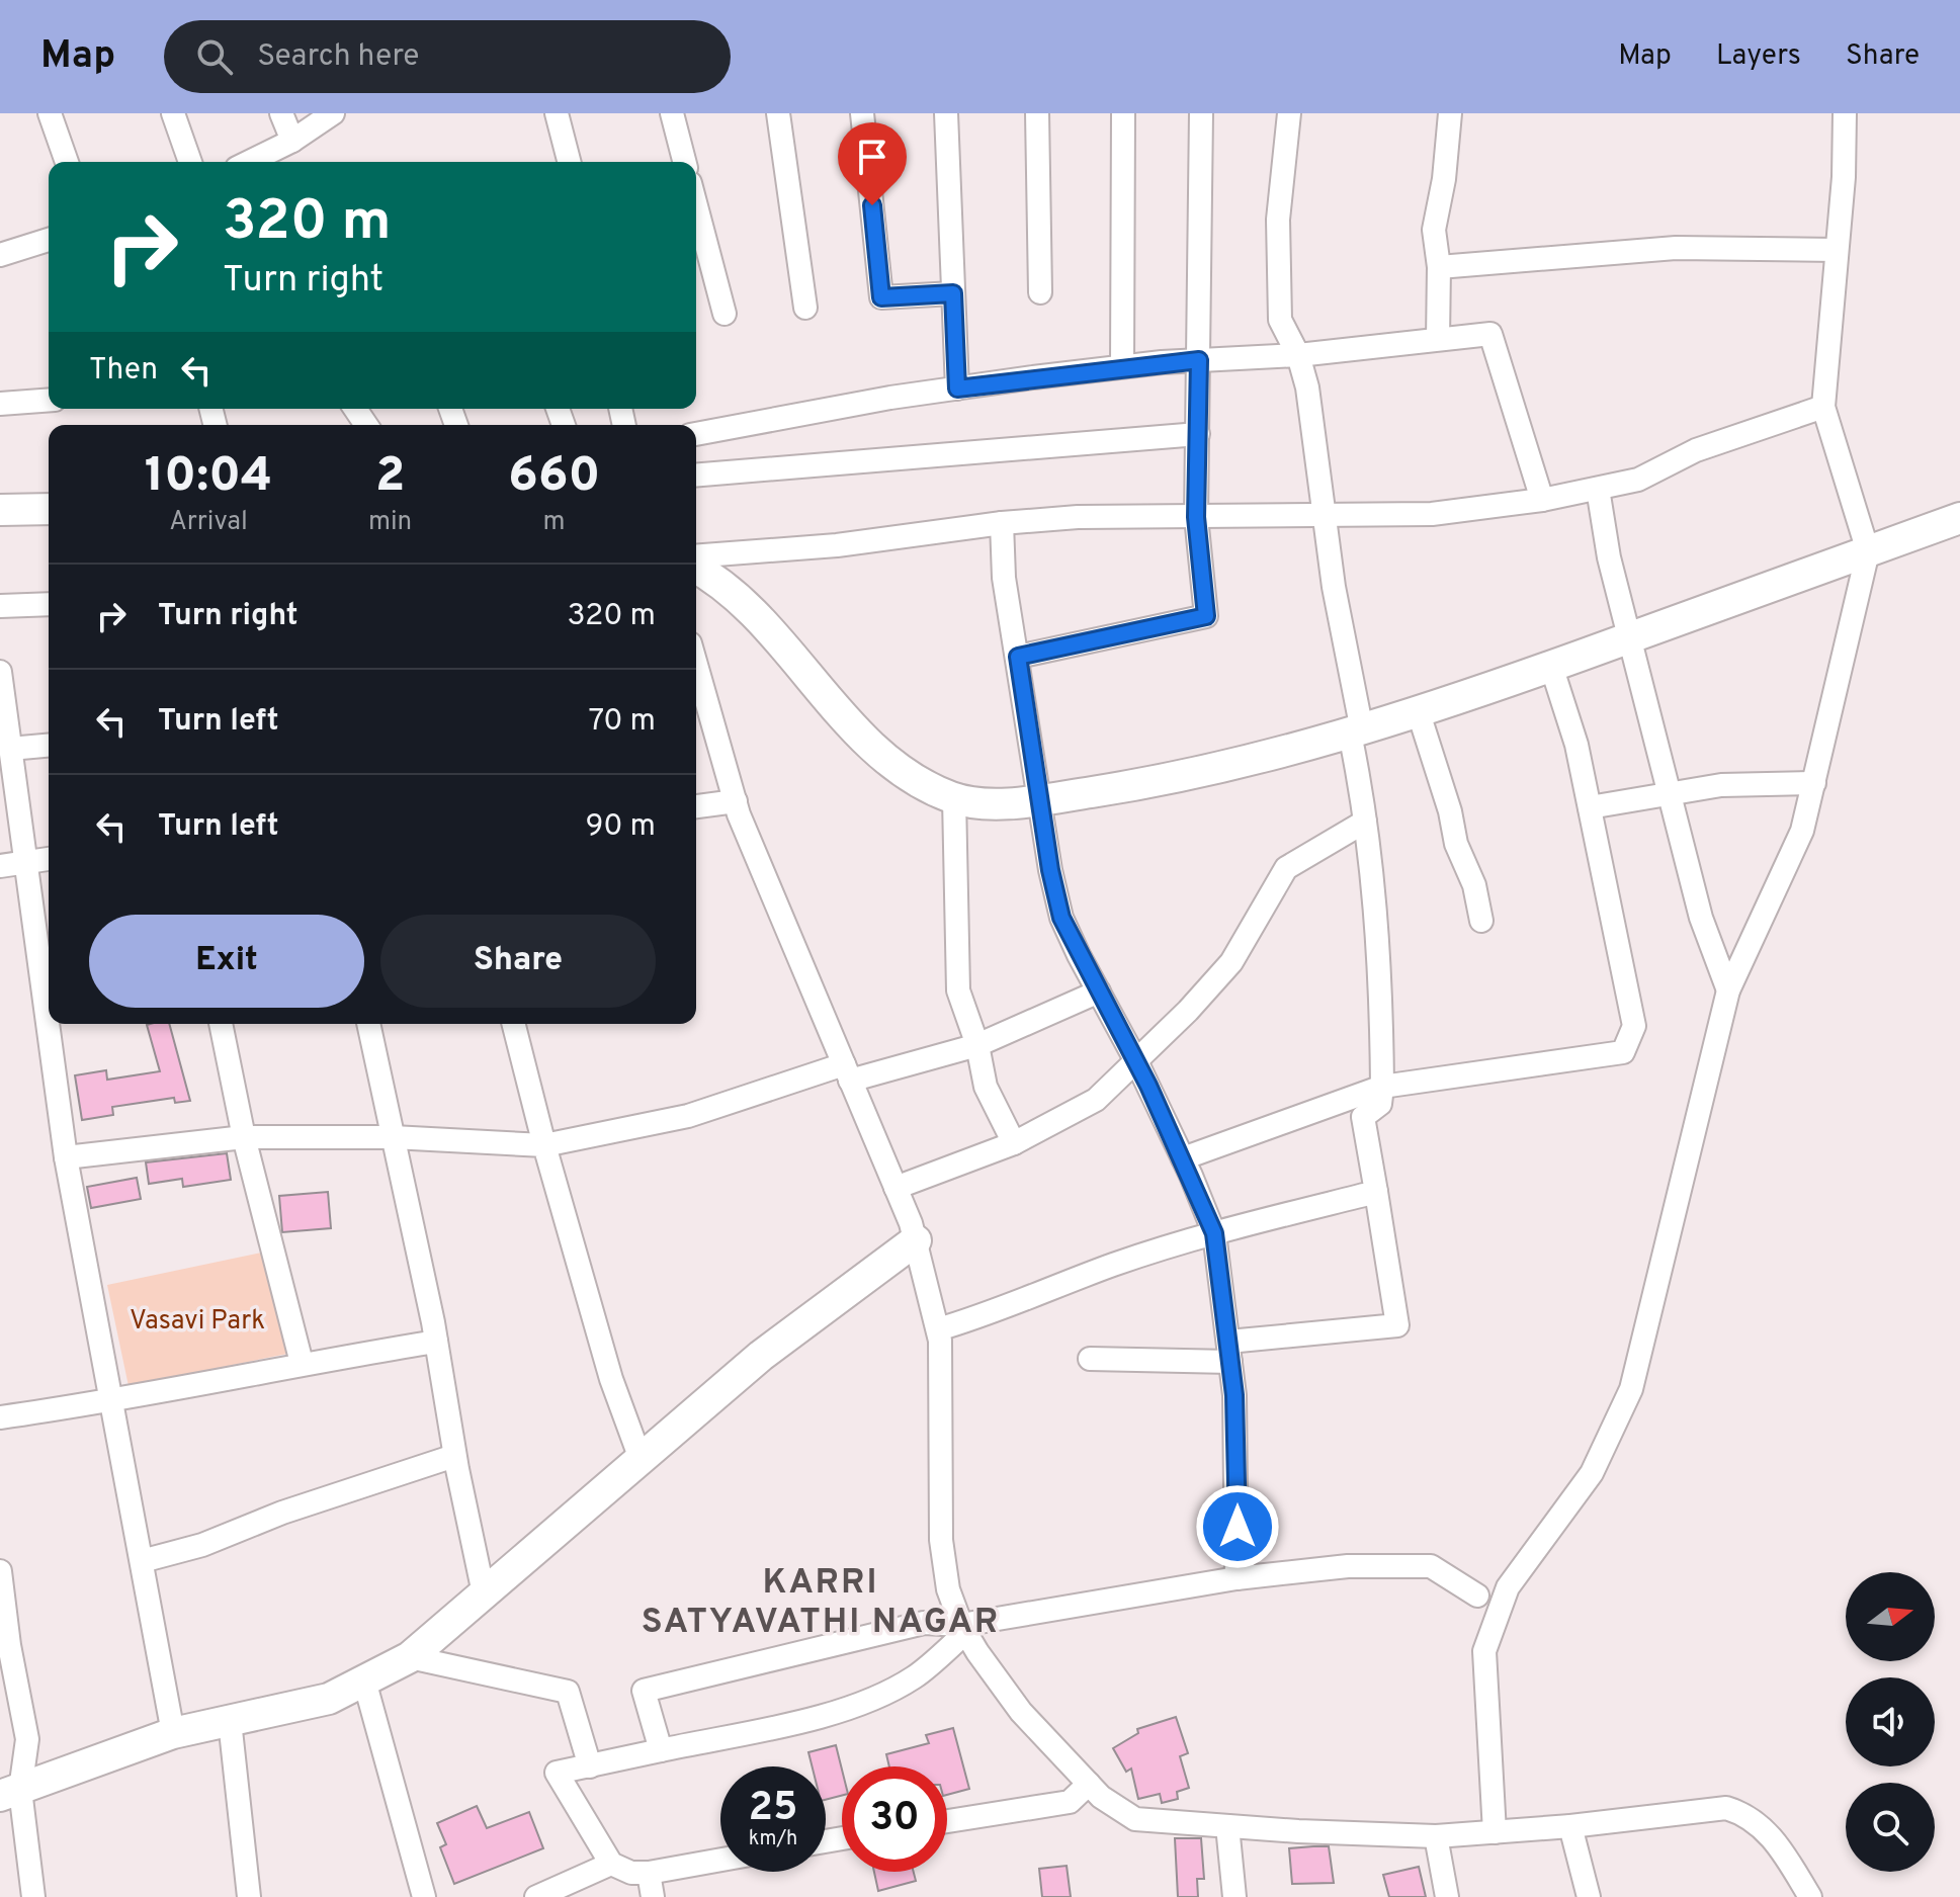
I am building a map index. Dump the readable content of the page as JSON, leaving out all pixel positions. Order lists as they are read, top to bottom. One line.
{"districts":["KARRI SATYAVATHI NAGAR"],"parks":["Vasavi Park"],"north":"right","page":{"header":"Map","search":"Search here","nav":["Map","Layers","Share"],"turn":["320 m","Turn right"],"then":"Then","eta":["10:04","Arrival","2","min","660","m"],"list":[{"name":"Turn right","value":"320 m"},{"name":"Turn left","value":"70 m"},{"name":"Turn left","value":"90 m"}],"buttons":["Exit","Share"],"speed":"25 km/h","limit":"30"}}
